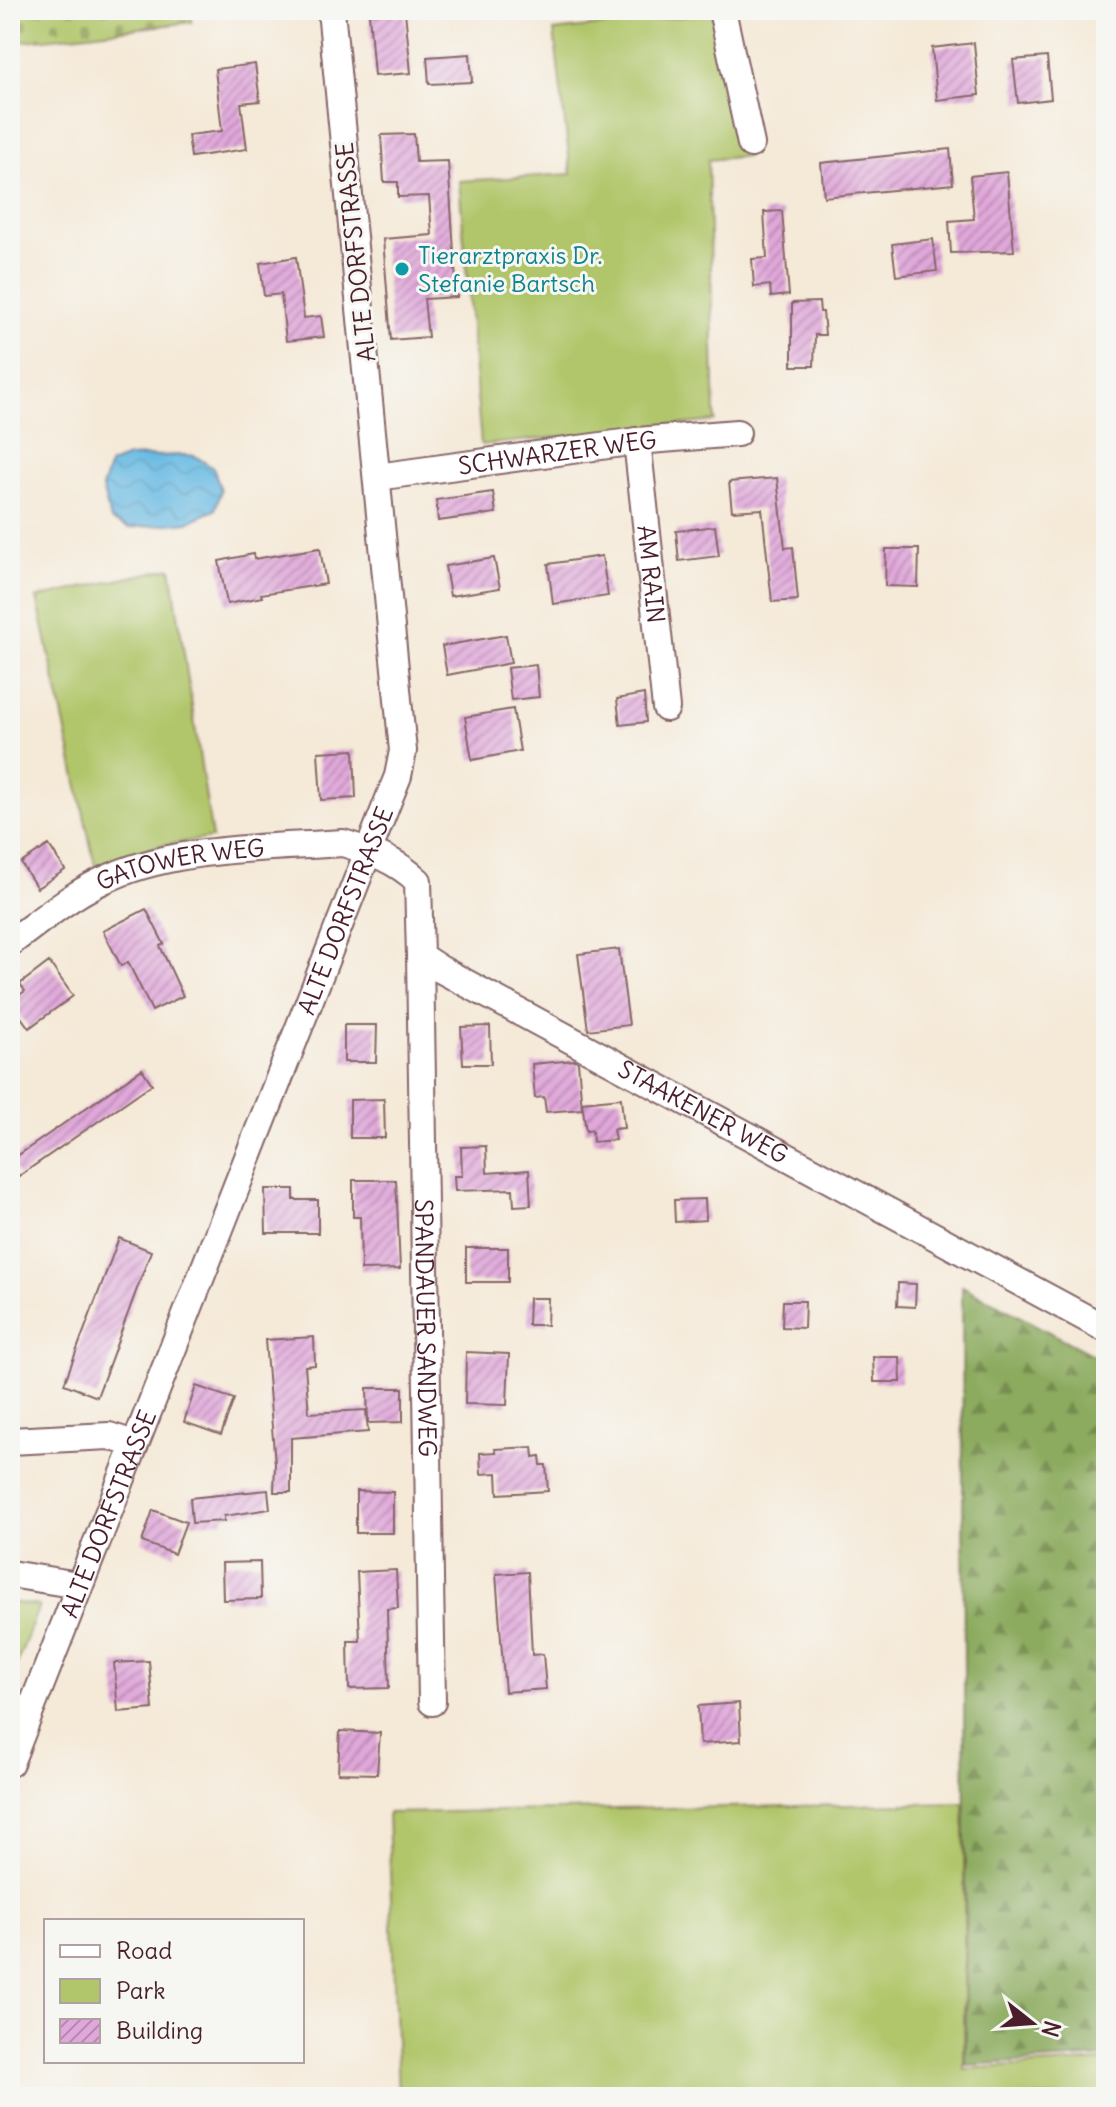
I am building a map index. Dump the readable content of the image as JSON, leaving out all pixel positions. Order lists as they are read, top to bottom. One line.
{"streets":{"street":["ALTE DORFSTRASSE","SCHWARZER WEG","AM RAIN","GATOWER WEG","STAAKENER WEG","SPANDAUER SANDWEG"]},"crossings":[["ALTE DORFSTRASSE","SCHWARZER WEG"],["ALTE DORFSTRASSE","GATOWER WEG"],["SCHWARZER WEG","AM RAIN"],["STAAKENER WEG","SPANDAUER SANDWEG"]],"places":["Tierarztpraxis Dr. Stefanie Bartsch"],"legend":["Road","Park","Building"],"north":"right"}
